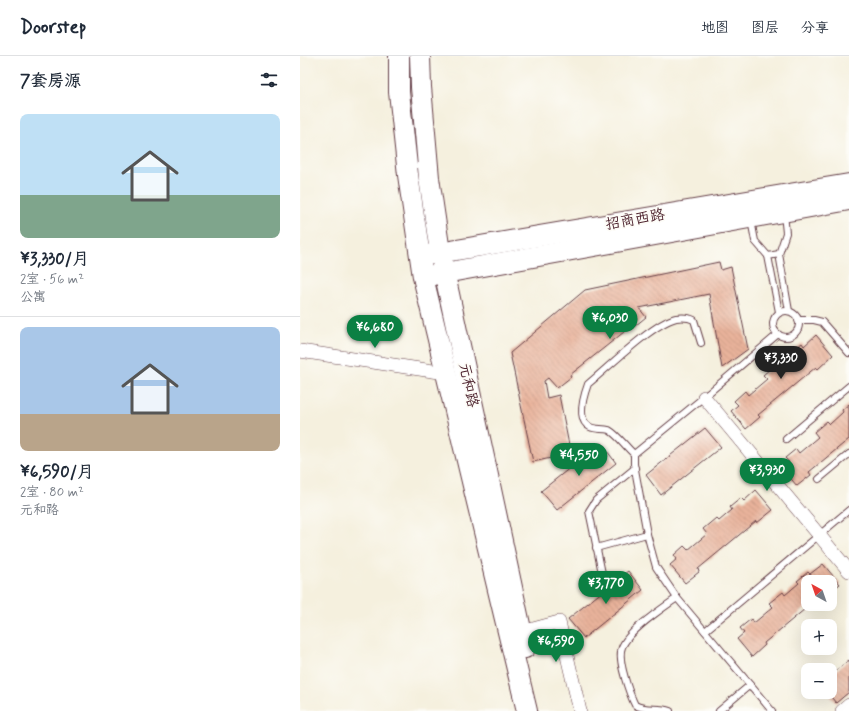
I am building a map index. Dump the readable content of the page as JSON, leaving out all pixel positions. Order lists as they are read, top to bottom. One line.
{"streets":{"main road":["招商西路","元和路"]},"crossings":[["招商西路","元和路"]],"north":"top left","page":{"header":"Doorstep","nav":["地图","图层","分享"],"heading":"7套房源","list":[{"name":"¥3,330/月","note":"2室 · 56 m² · 公寓"},{"name":"¥6,590/月","note":"2室 · 80 m² · 元和路"}],"price":["¥6,030","¥6,680","¥3,330","¥4,550","¥3,930","¥3,770","¥6,590"],"map_buttons":["+","−"]}}
